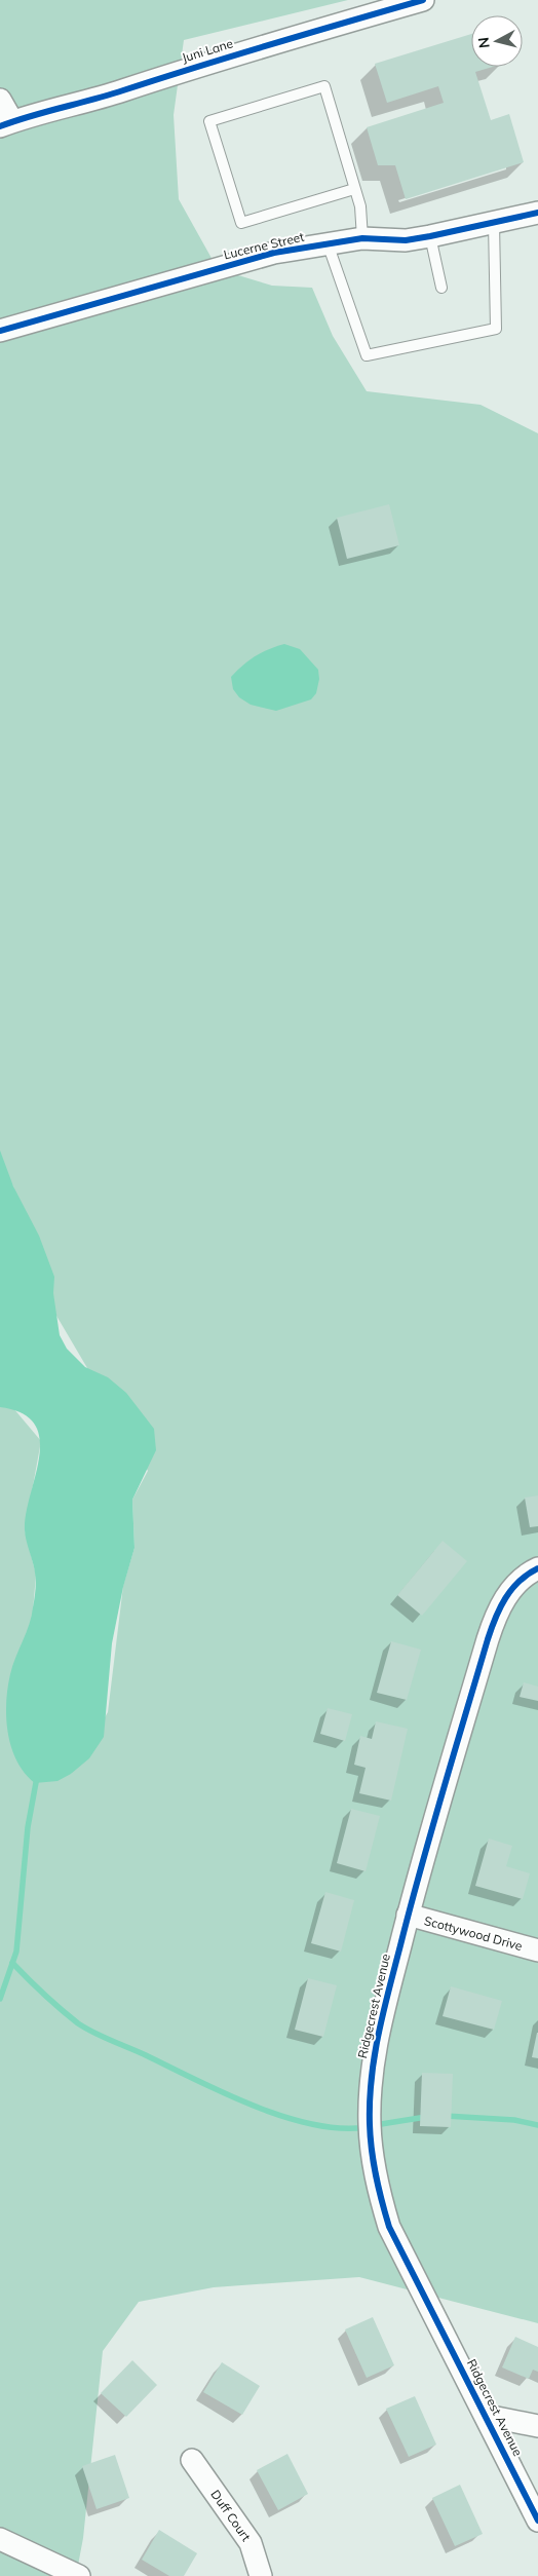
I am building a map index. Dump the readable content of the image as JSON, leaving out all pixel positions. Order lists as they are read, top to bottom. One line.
{"streets":{"street":["Juni Lane","Lucerne Street","Scottywood Drive","Ridgecrest Avenue","Duff Court"]},"crossings":[["Scottywood Drive","Ridgecrest Avenue"]],"north":"left"}
